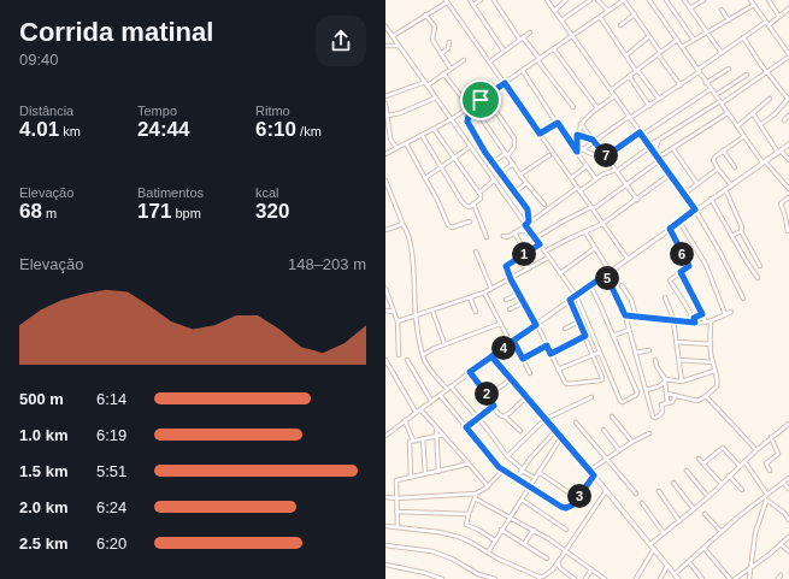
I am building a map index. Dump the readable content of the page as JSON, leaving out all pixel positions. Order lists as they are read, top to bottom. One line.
{"page":{"heading":["Corrida matinal","09:40"],"stats":[["Distância","4.01 km"],["Tempo","24:44"],["Ritmo","6:10 /km"],["Elevação","68 m"],["Batimentos","171 bpm"],["kcal","320"]],"pins":["7","1","6","5","4","2","3"],"chart":["Elevação","148–203 m"],"list":[{"name":"500 m","note":"6:14"},{"name":"1.0 km","note":"6:19"},{"name":"1.5 km","note":"5:51"},{"name":"2.0 km","note":"6:24"},{"name":"2.5 km","note":"6:20"}]}}
